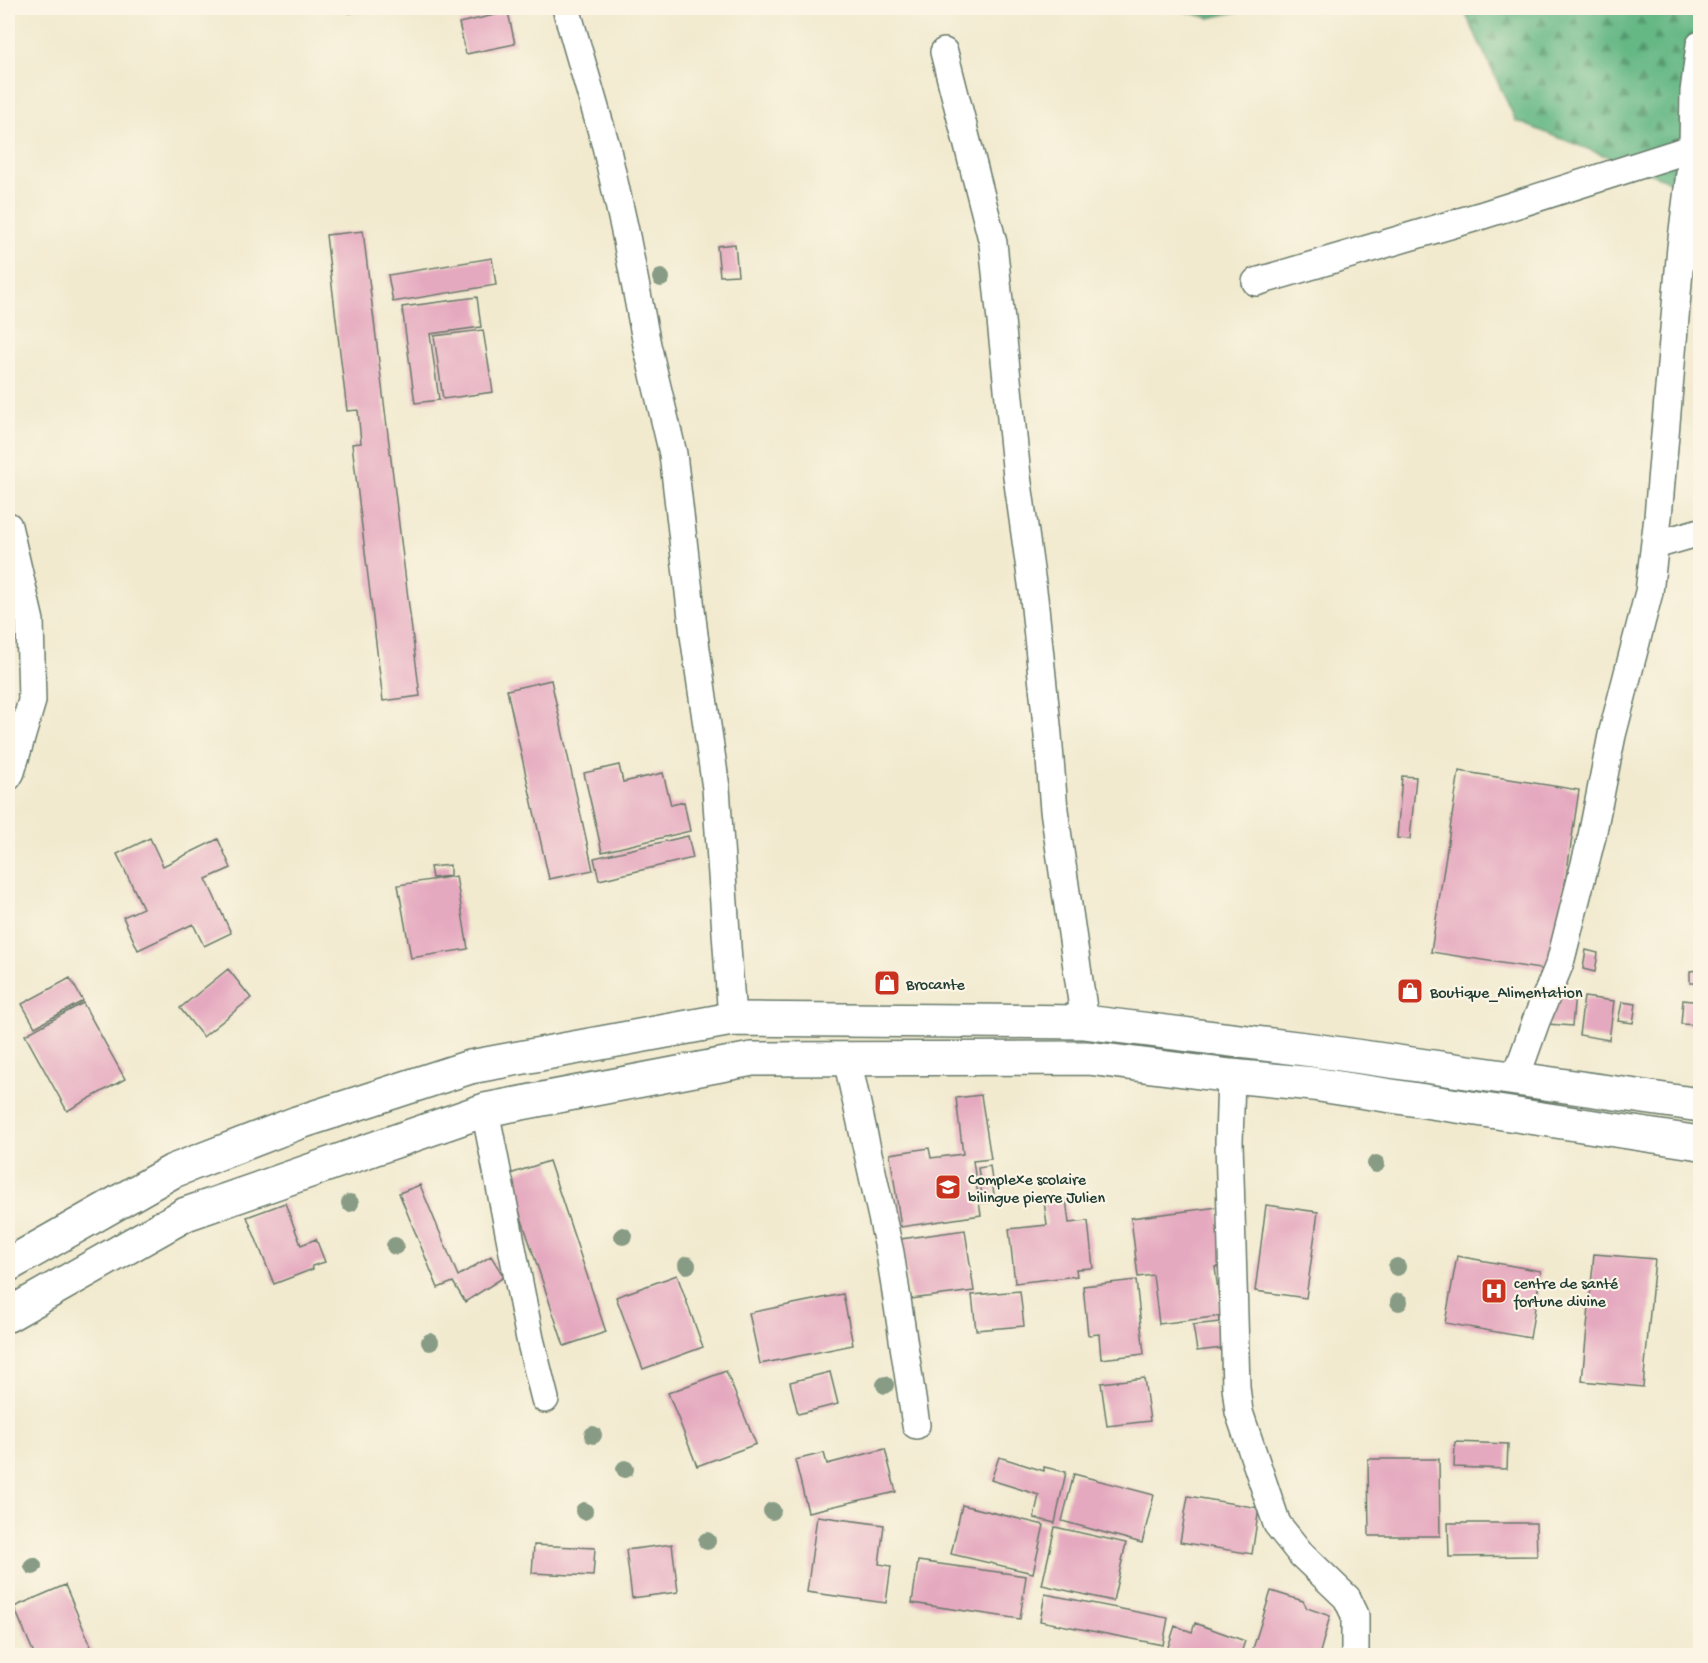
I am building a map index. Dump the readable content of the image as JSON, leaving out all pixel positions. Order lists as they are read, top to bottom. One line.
{"places":{"shop":["Brocante","Boutique_Alimentation"],"school or university":["Complexe scolaire bilingue pierre Julien"],"hospital":["centre de santé fortune divine"]}}
